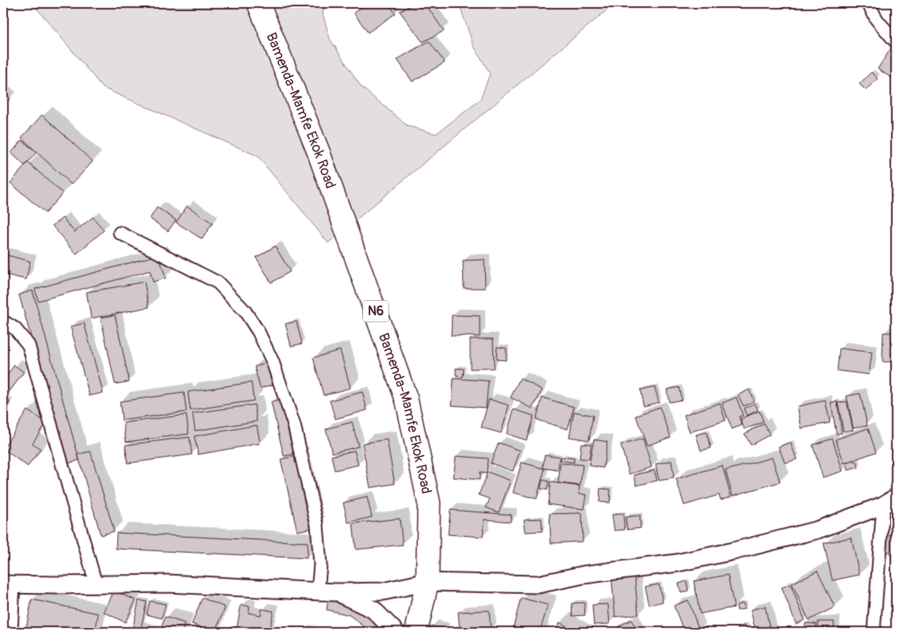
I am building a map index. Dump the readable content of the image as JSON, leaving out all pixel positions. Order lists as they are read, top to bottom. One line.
{"streets":{"highway":["Bamenda-Mamfe Ekok Road","N6"]}}
